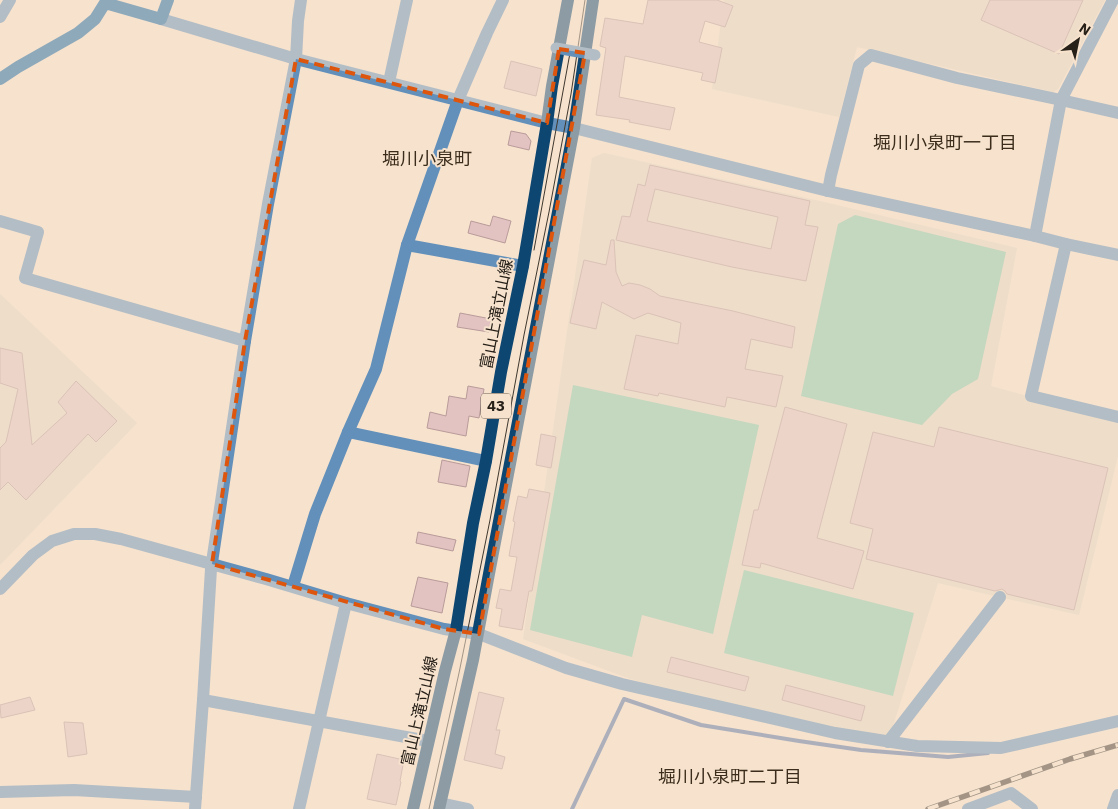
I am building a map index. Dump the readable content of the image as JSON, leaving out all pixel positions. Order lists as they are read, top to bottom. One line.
{"streets":{"main road":["富山上滝立山線","43"]},"districts":["堀川小泉町一丁目","堀川小泉町","堀川小泉町二丁目"],"north":"top right"}
